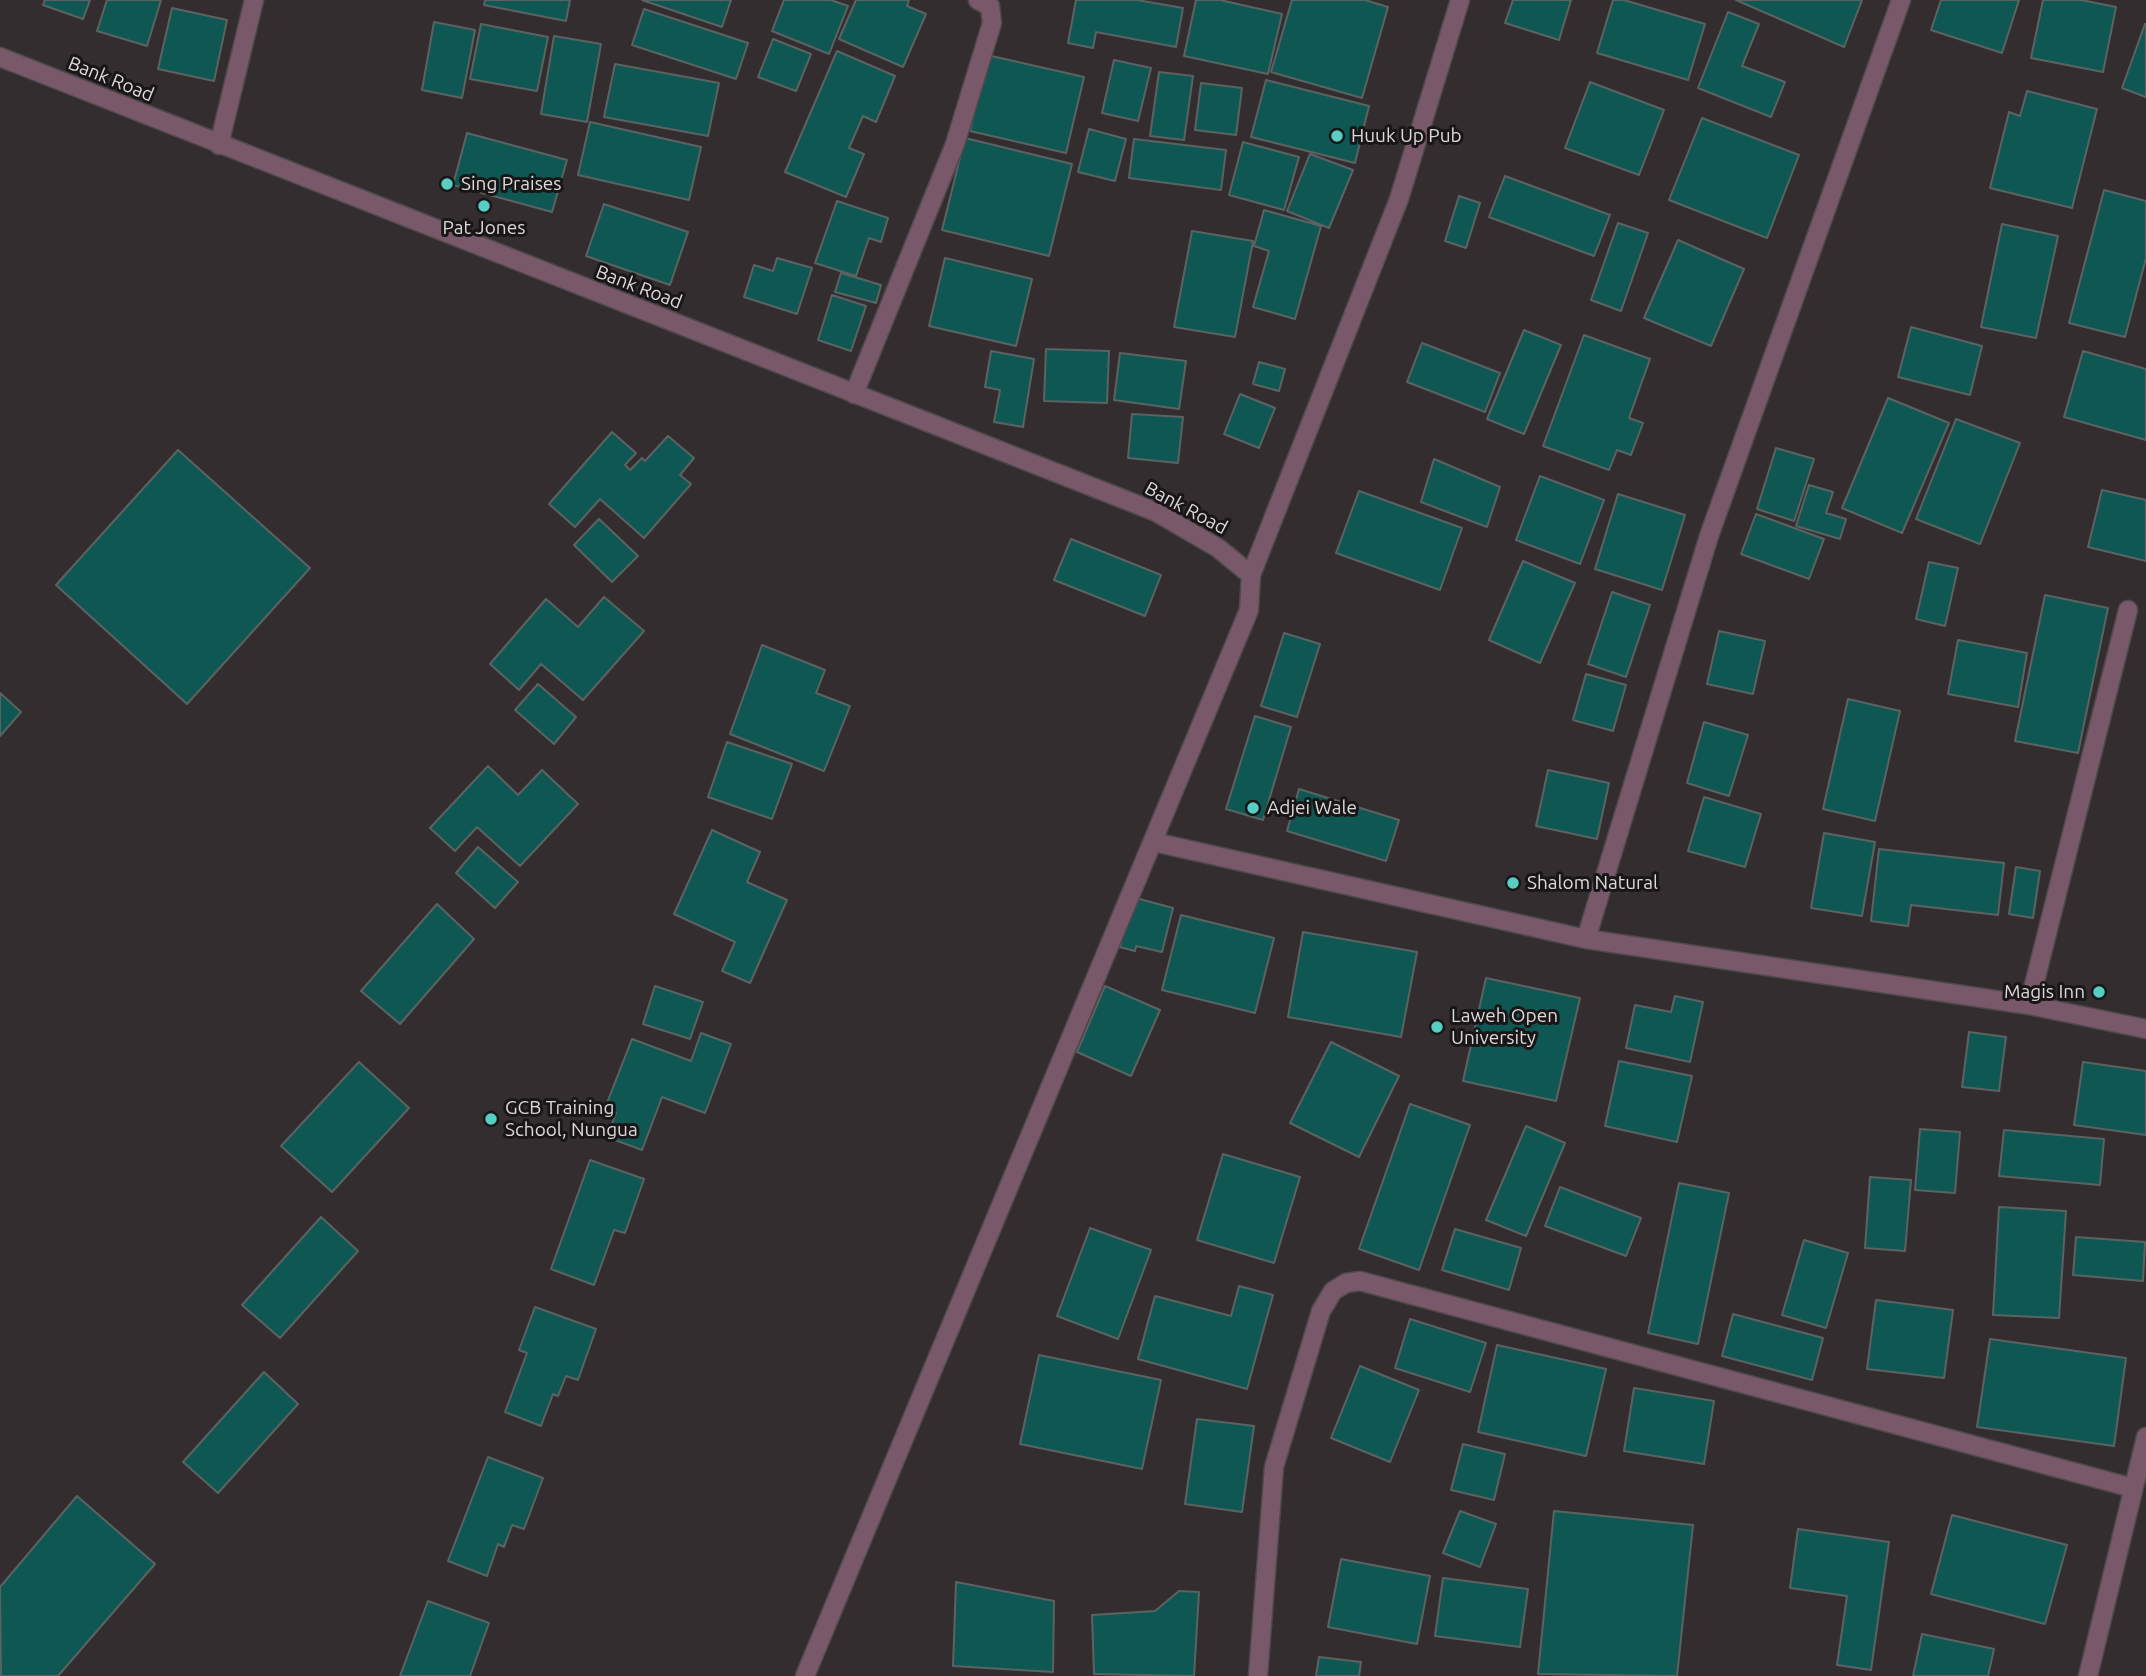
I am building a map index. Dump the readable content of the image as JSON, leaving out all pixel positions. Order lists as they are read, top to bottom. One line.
{"streets":{"street":["Bank Road"]},"places":["Huuk Up Pub","Sing Praises","Pat Jones","Adjei Wale","Shalom Natural","Magis Inn","Laweh Open University","GCB Training School, Nungua"]}
